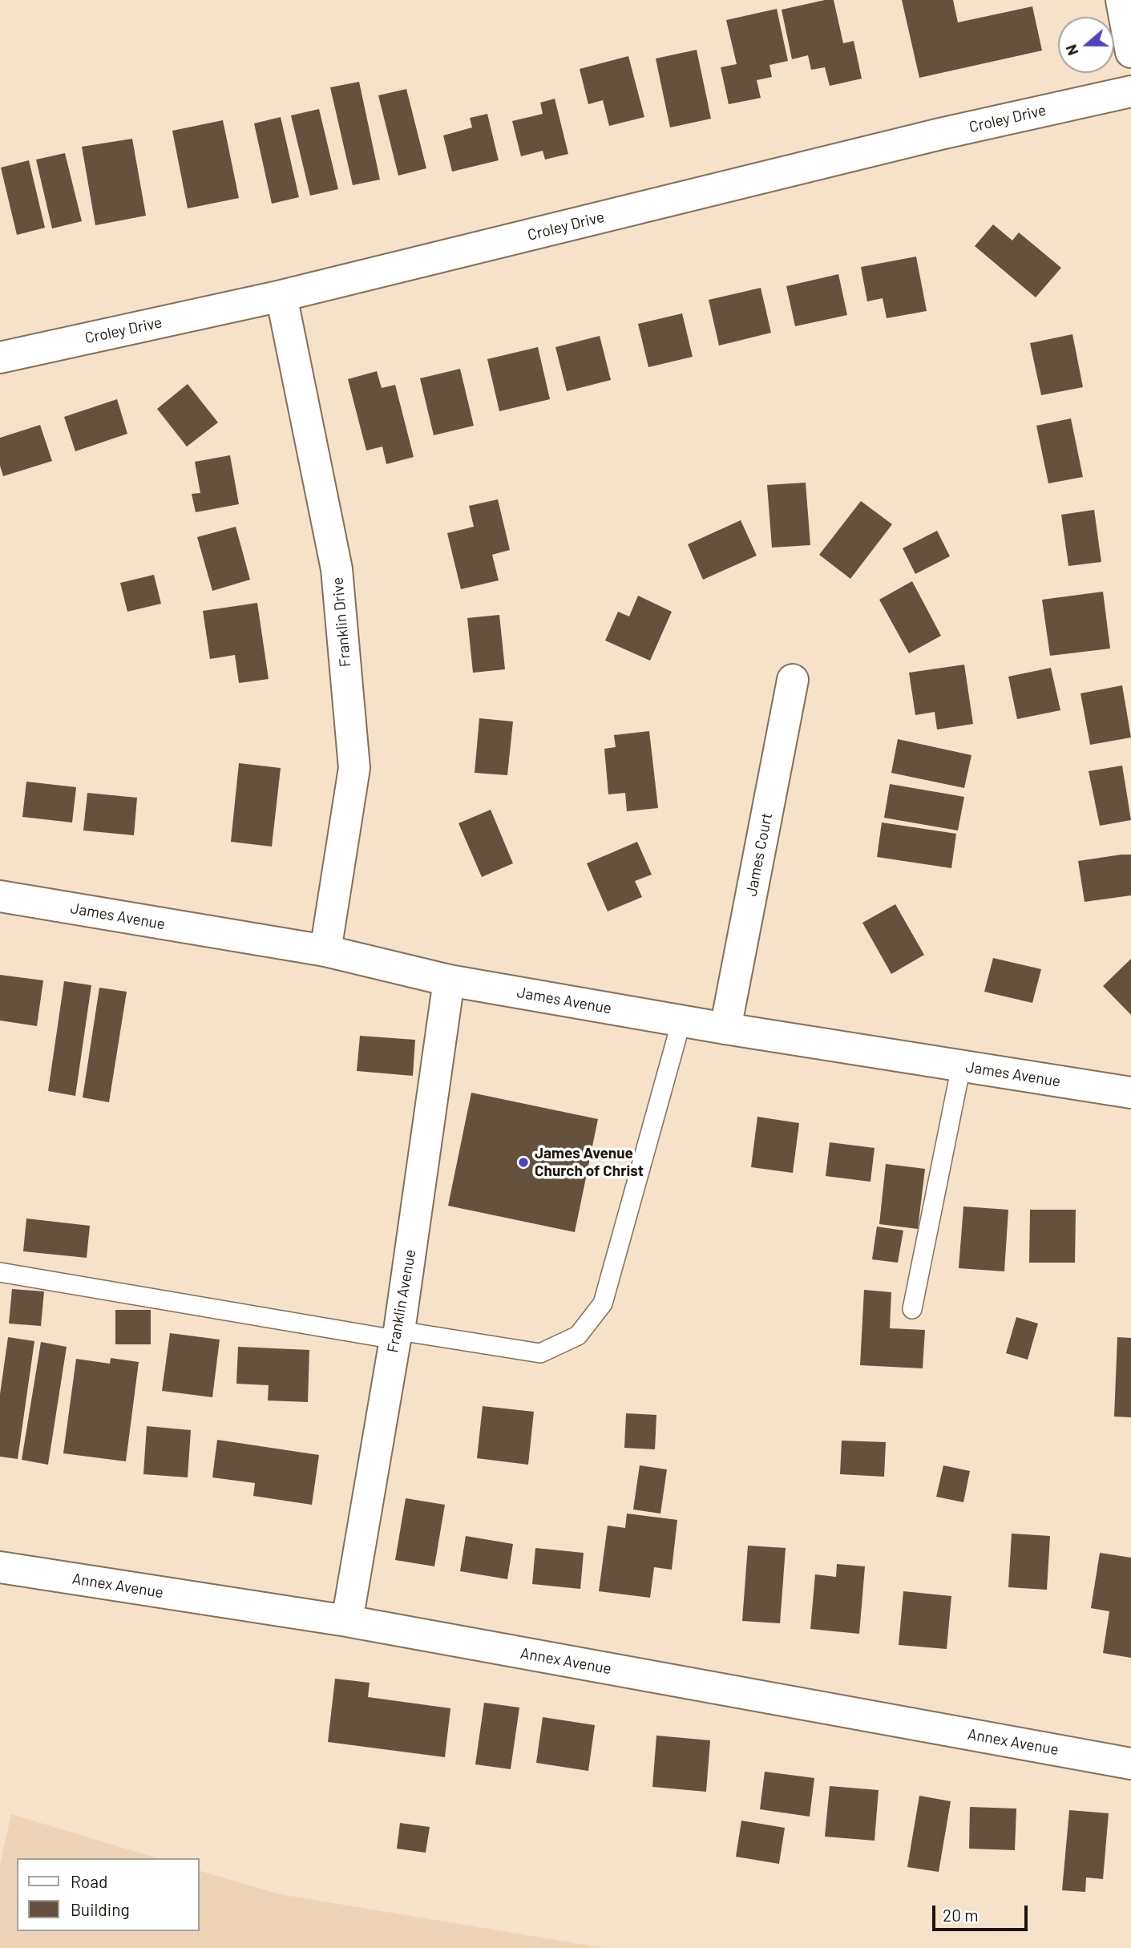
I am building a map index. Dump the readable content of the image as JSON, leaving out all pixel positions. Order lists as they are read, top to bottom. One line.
{"streets":{"street":["Croley Drive","Franklin Drive","James Court","James Avenue","Franklin Avenue","Annex Avenue"]},"crossings":[["Croley Drive","Franklin Drive"],["Franklin Drive","James Avenue"],["James Court","James Avenue"],["James Avenue","Franklin Avenue"],["Franklin Avenue","Annex Avenue"]],"places":["James Avenue Church of Christ"],"legend":["Road","Building"],"scale_bar":"20 m","north":"left"}
